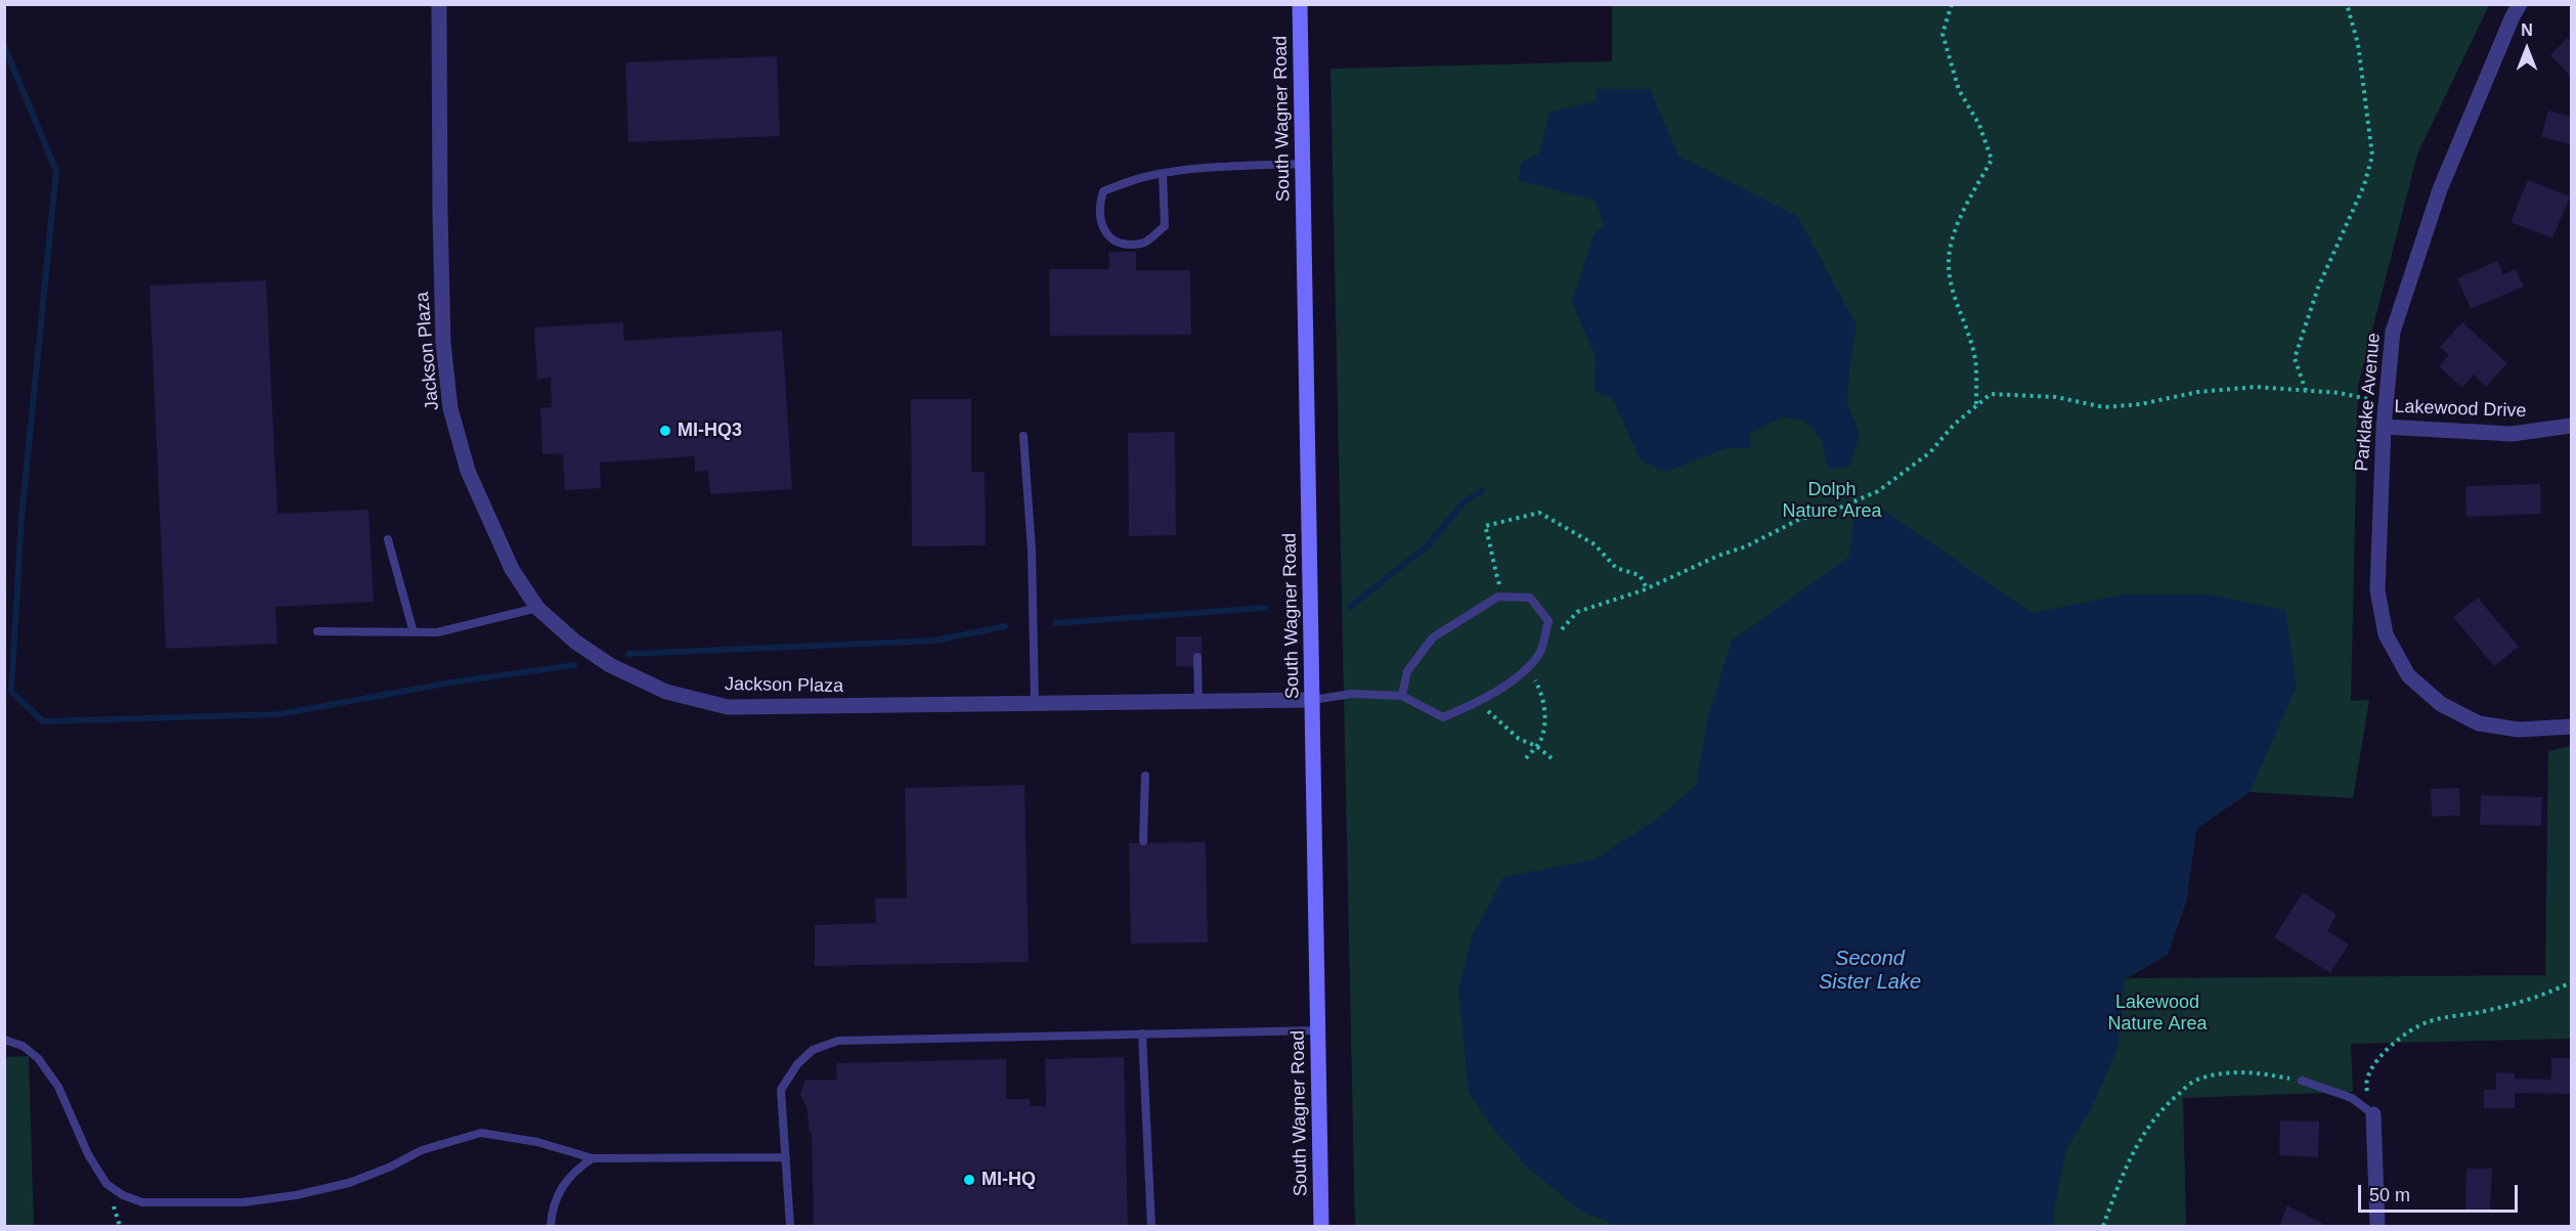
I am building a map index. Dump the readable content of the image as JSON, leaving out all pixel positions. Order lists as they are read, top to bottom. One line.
{"streets":{"main road":["South Wagner Road"],"street":["Jackson Plaza","Parklake Avenue","Lakewood Drive"]},"crossings":[["South Wagner Road","Jackson Plaza"],["Parklake Avenue","Lakewood Drive"]],"water":["Second Sister Lake"],"parks":["Dolph Nature Area","Lakewood Nature Area"],"places":["MI-HQ3","MI-HQ"],"scale_bar":"50 m","north":"top"}
